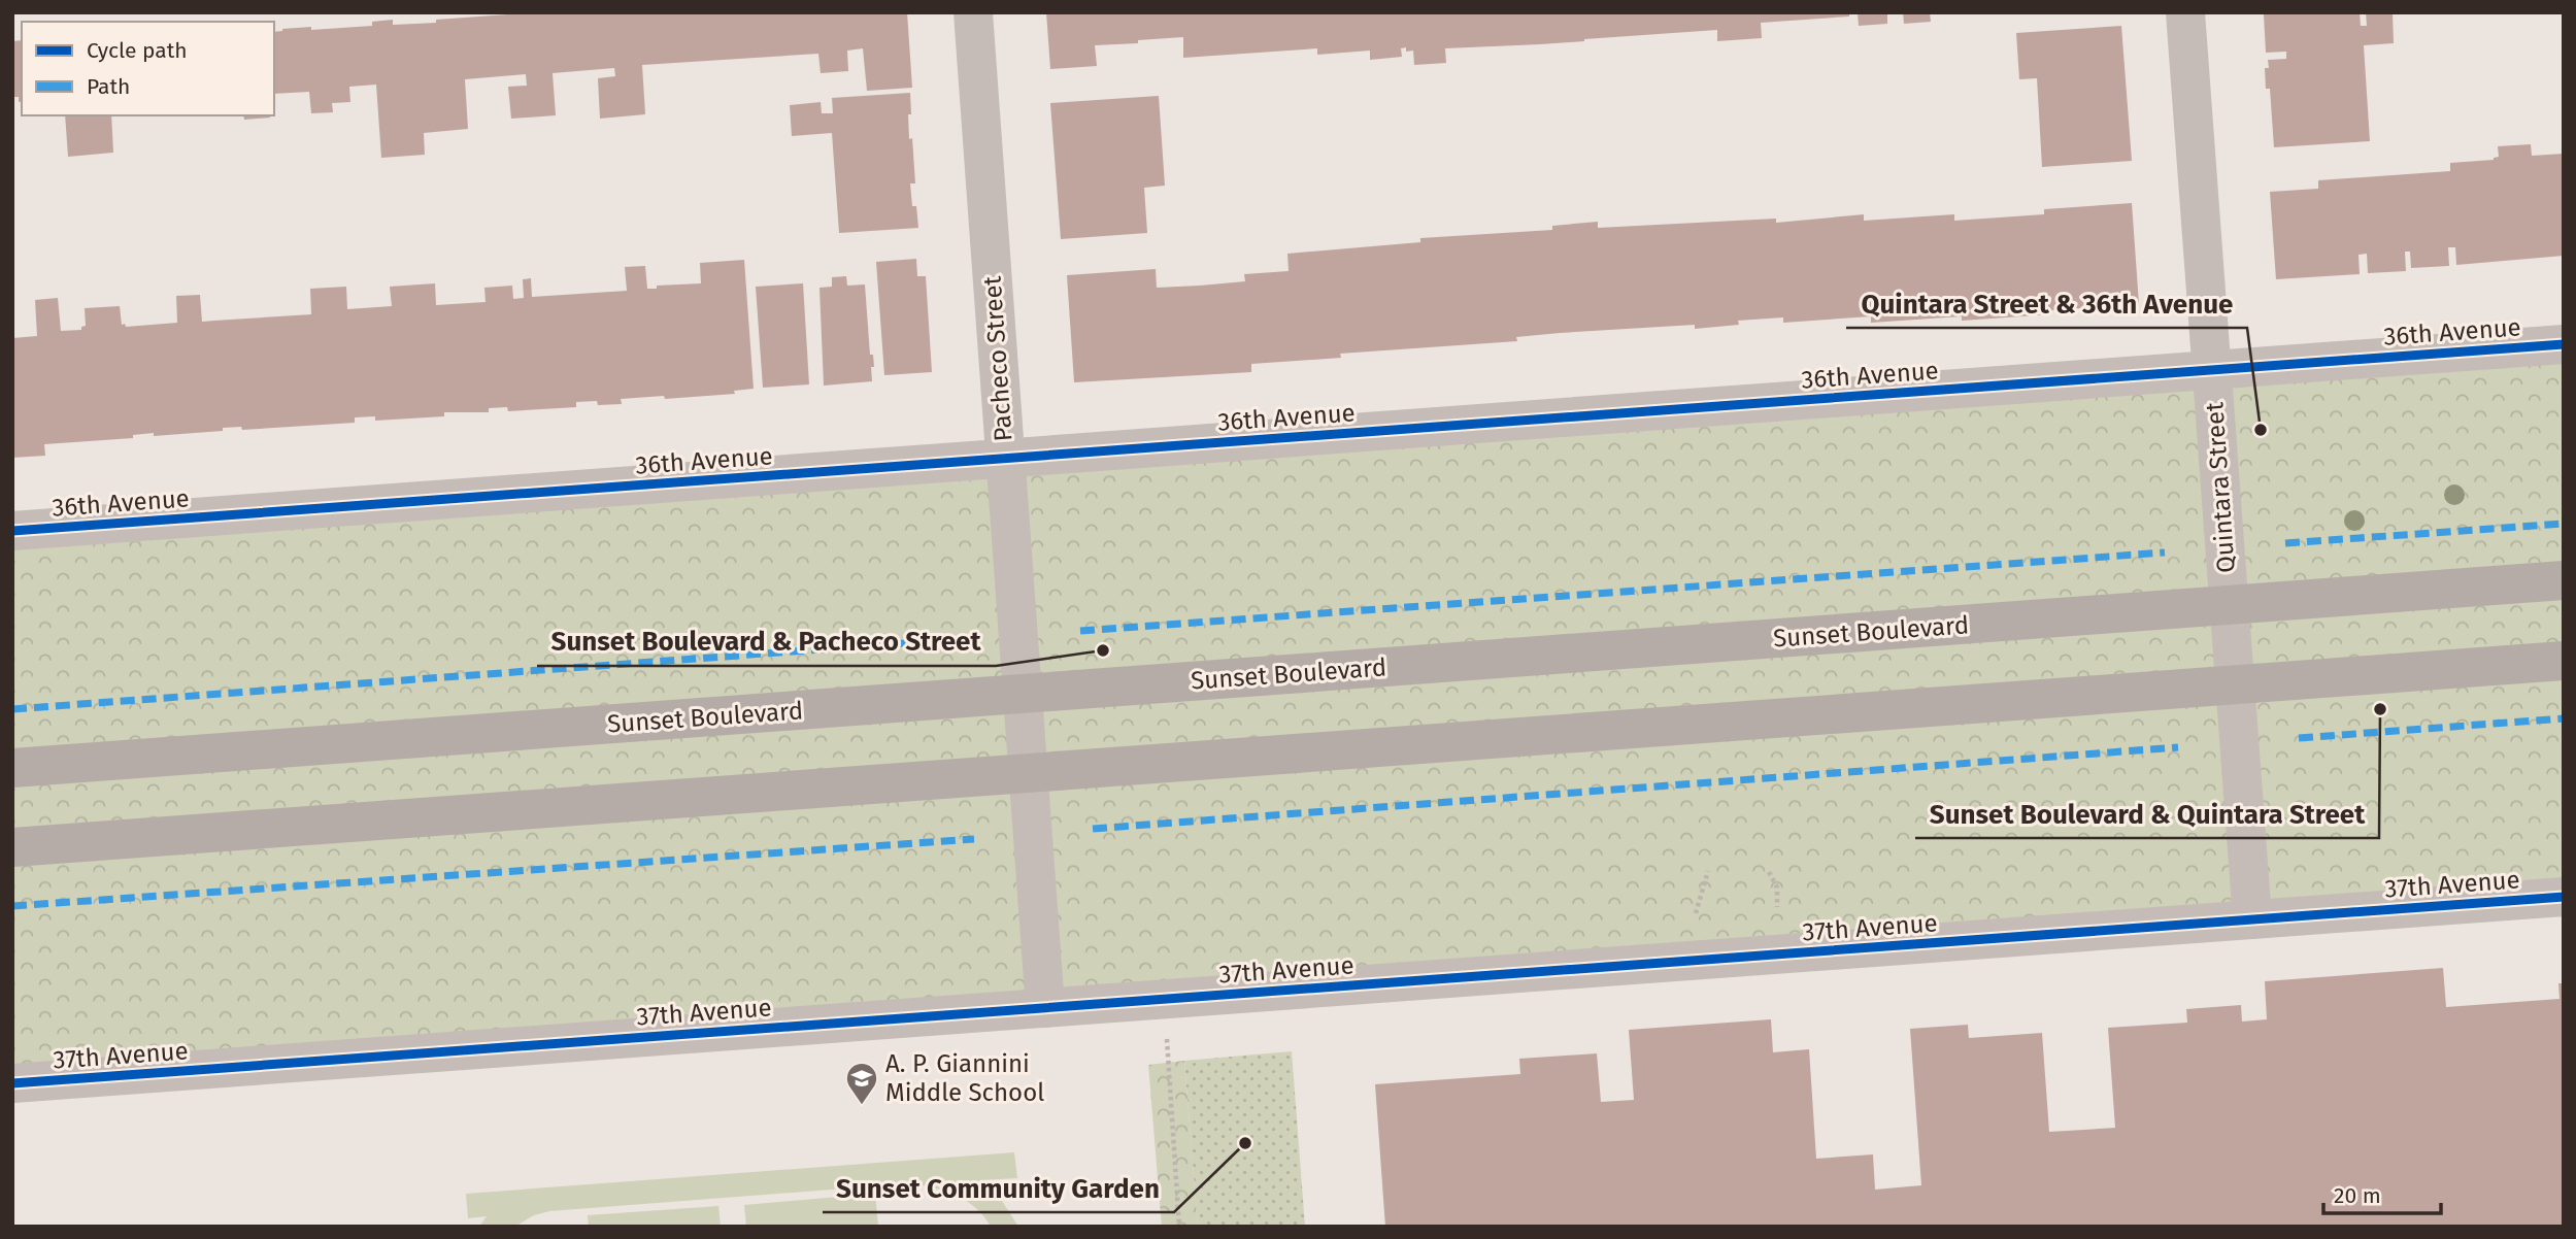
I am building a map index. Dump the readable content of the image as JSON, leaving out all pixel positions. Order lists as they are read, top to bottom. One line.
{"streets":{"main road":["Sunset Boulevard"],"street":["36th Avenue","Pacheco Street","Quintara Street","37th Avenue"]},"crossings":[["36th Avenue","Pacheco Street"],["36th Avenue","Quintara Street"],["Pacheco Street","Sunset Boulevard"],["Pacheco Street","37th Avenue"],["Quintara Street","Sunset Boulevard"],["Quintara Street","37th Avenue"]],"places":{"other":["Quintara Street & 36th Avenue","Sunset Boulevard & Pacheco Street","Sunset Boulevard & Quintara Street","Sunset Community Garden"],"school or university":["A. P. Giannini Middle School"]},"legend":["Cycle path","Path"],"scale_bar":"20 m"}
